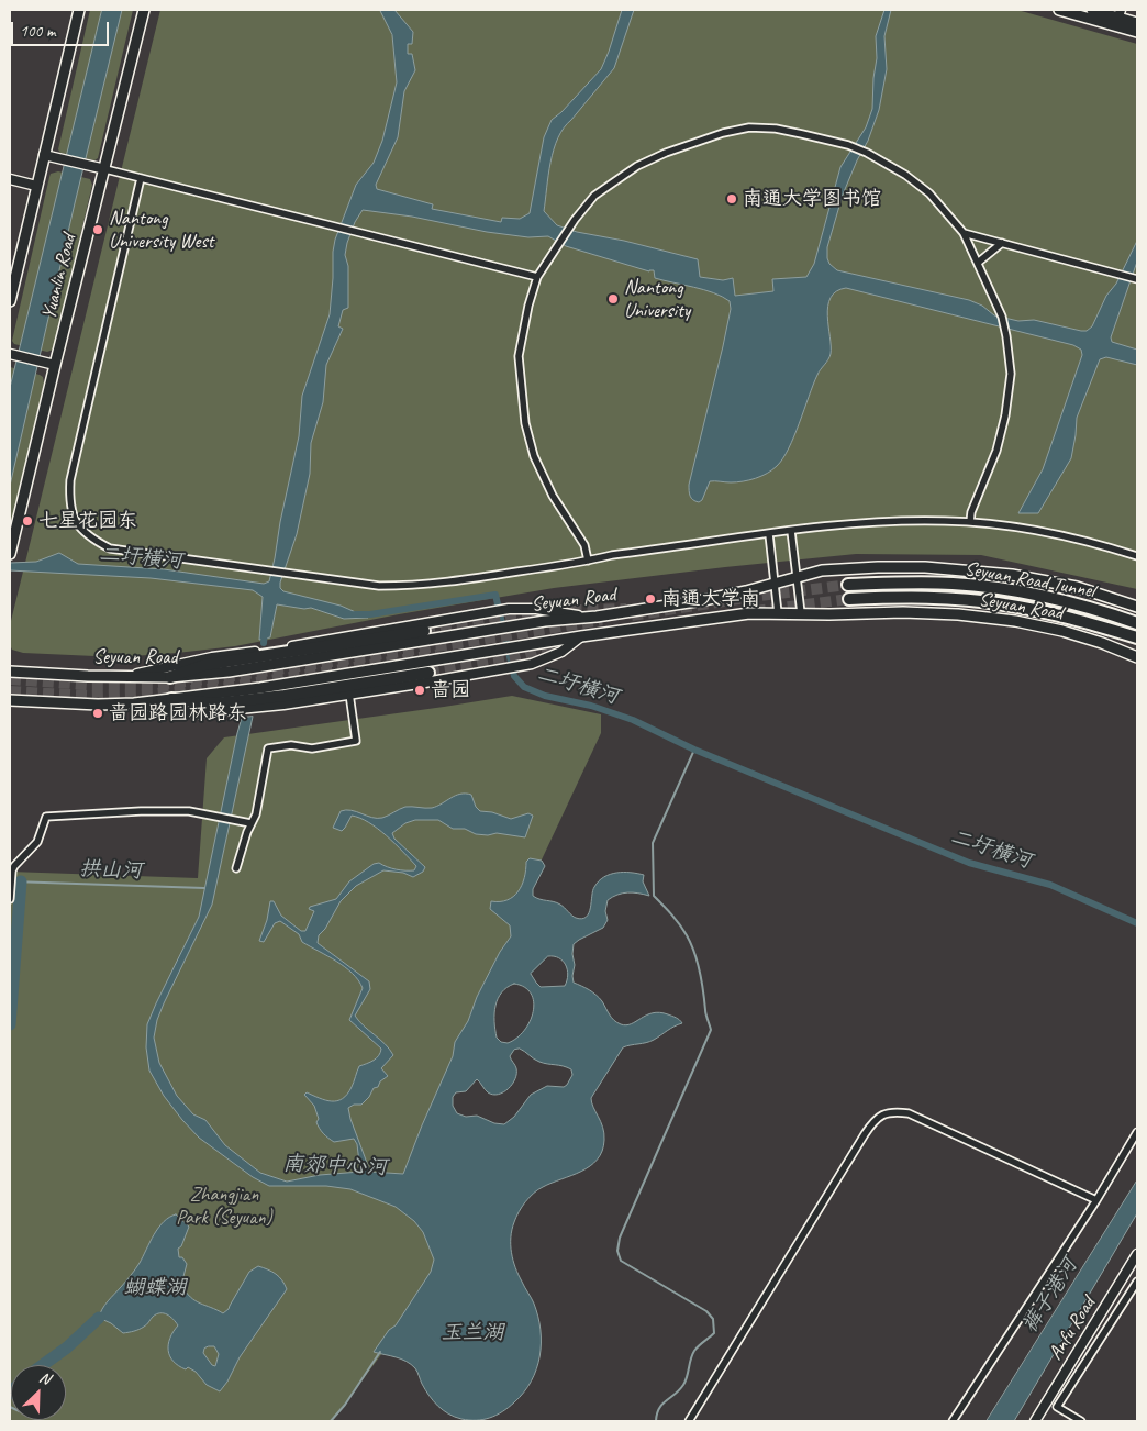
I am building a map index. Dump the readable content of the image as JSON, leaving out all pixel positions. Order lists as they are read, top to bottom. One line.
{"streets":{"highway":["Seyuan Road Tunnel"],"main road":["Yuanlin Road","Seyuan Road"],"street":["Anfu Road"]},"water":["二圩横河","拱山河","南郊中心河","蝴蝶湖","裤子港河","玉兰湖"],"parks":["Zhangjian Park (Seyuan)"],"places":["南通大学图书馆","Nantong University West","Nantong University","七星花园东","南通大学南","啬园","啬园路园林路东"],"scale_bar":"100 m","north":"top right"}
